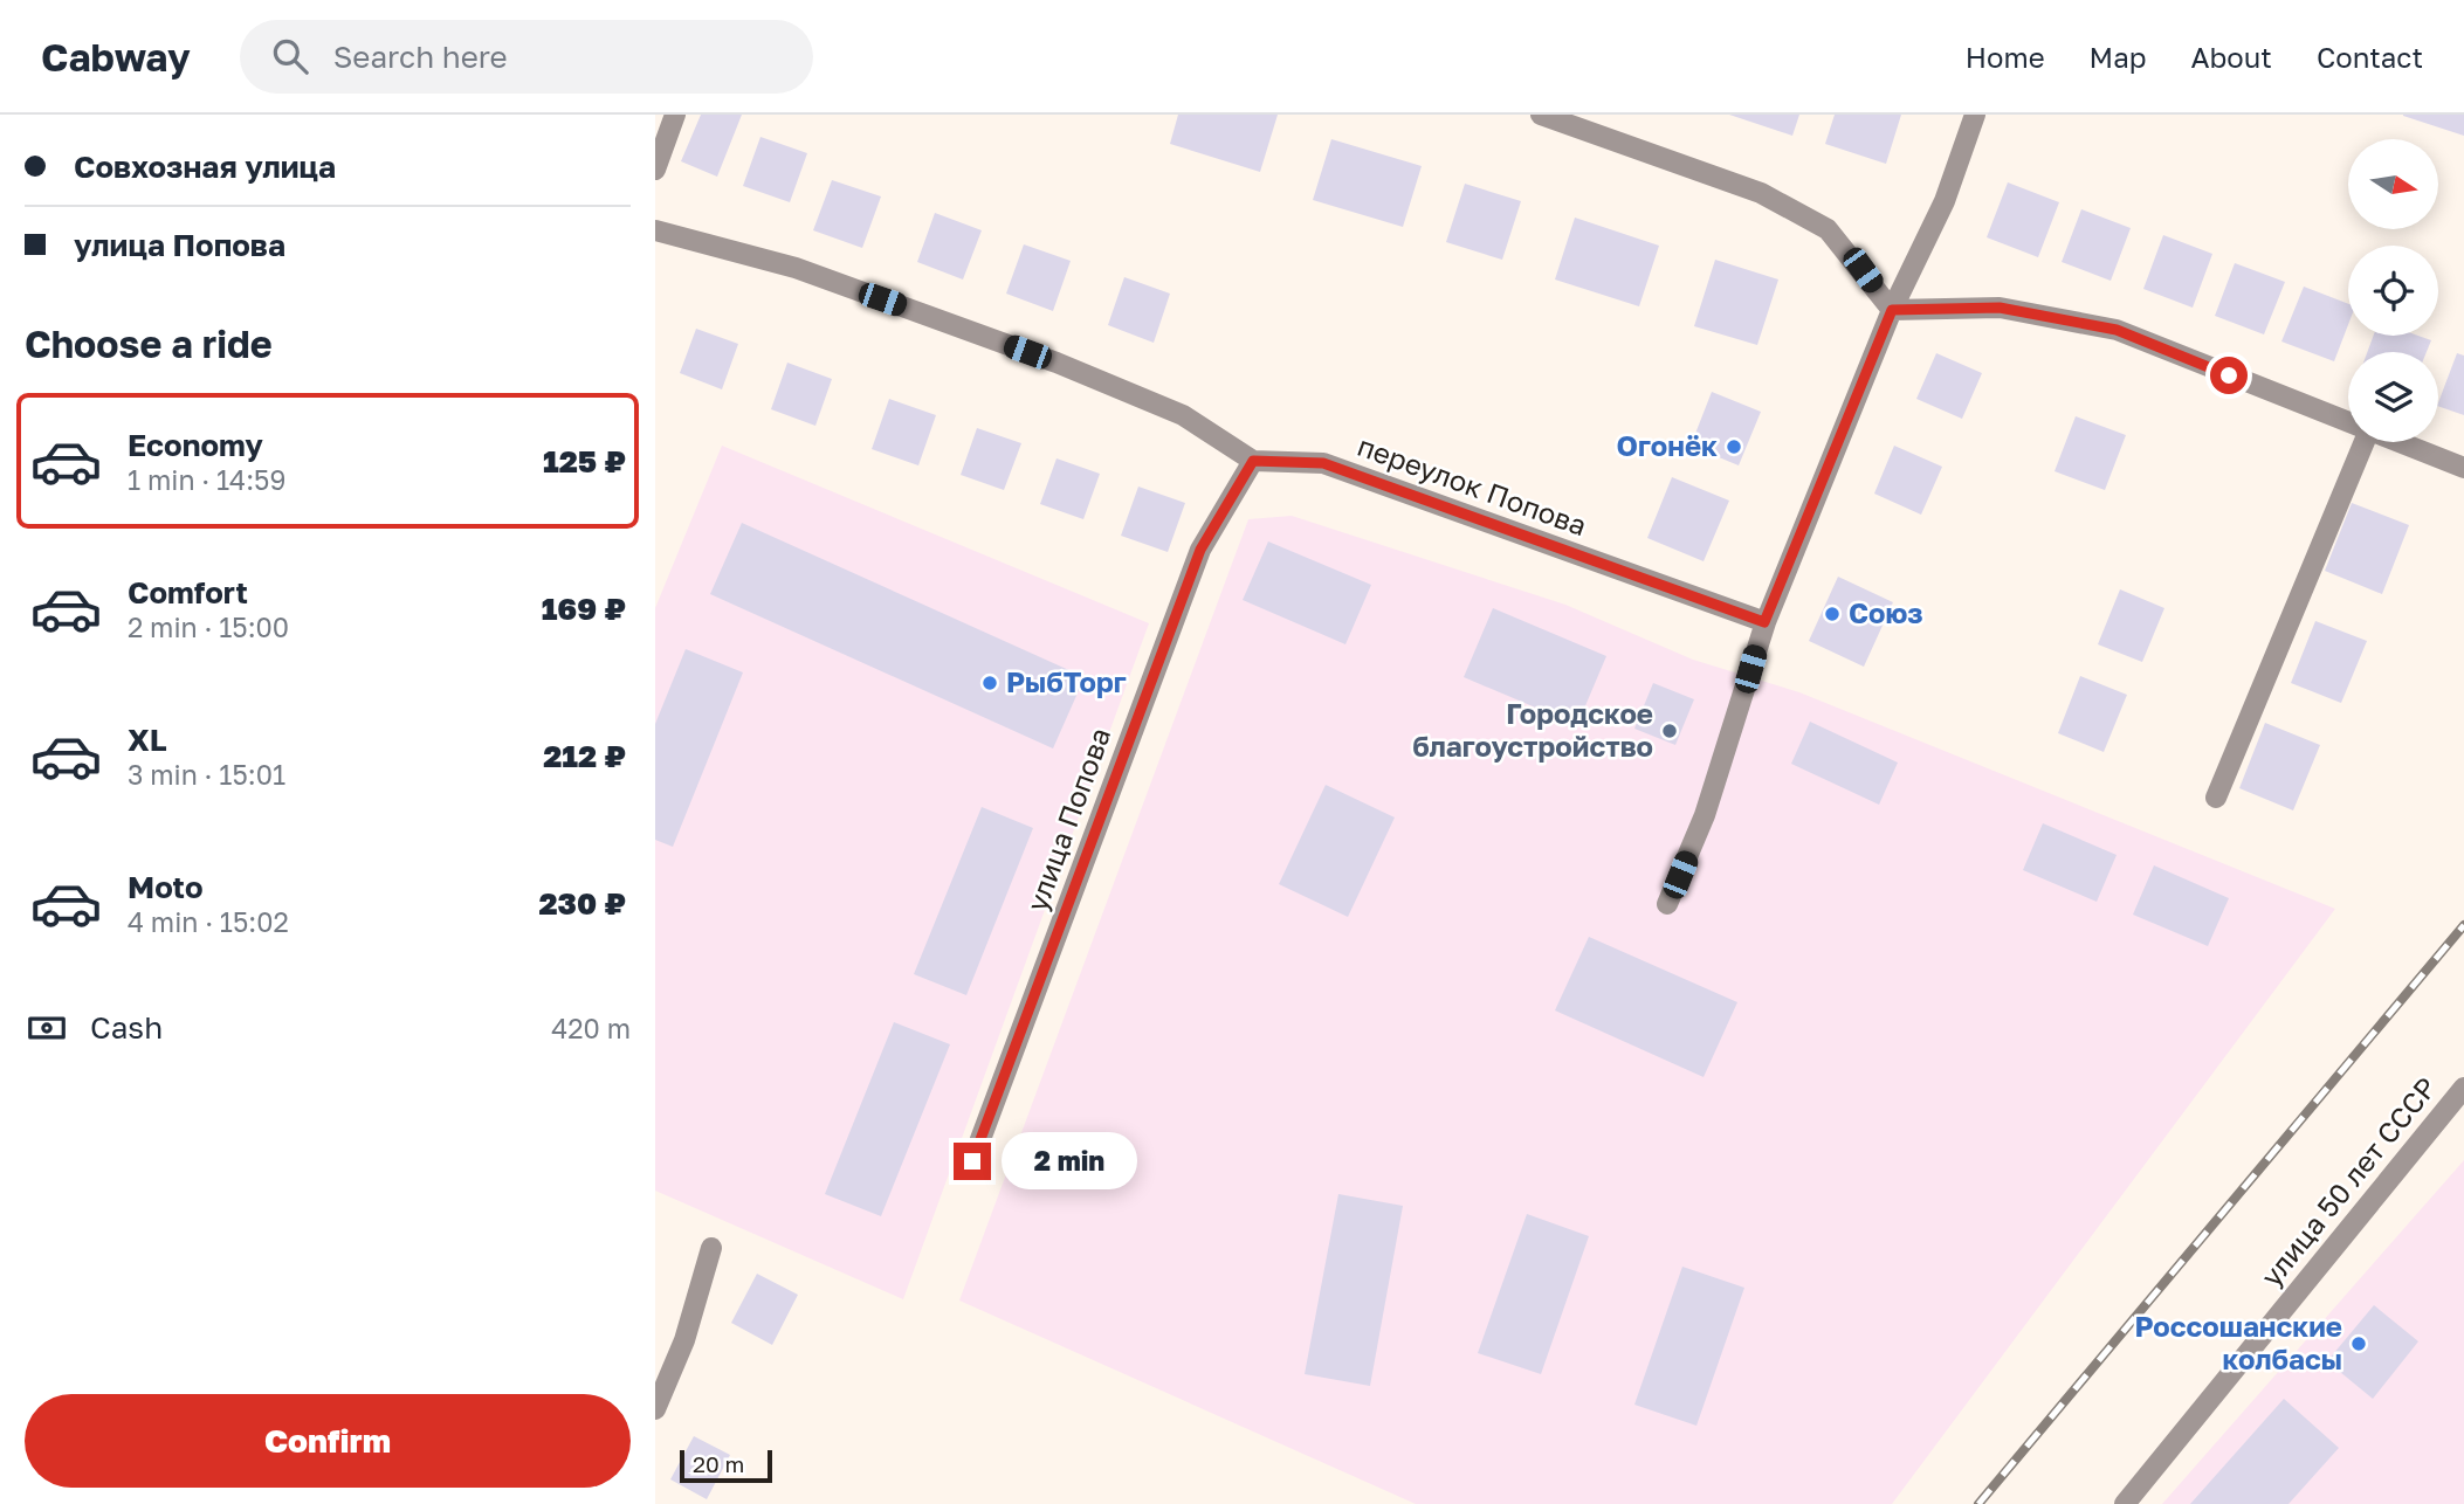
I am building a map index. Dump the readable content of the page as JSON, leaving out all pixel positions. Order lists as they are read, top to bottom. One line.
{"streets":{"street":["переулок Попова","улица Попова","улица 50 лет СССР"]},"crossings":[["переулок Попова","улица Попова"]],"places":["Огонёк","Союз","РыбТорг","Городское благоустройство","Россошанские колбасы"],"scale_bar":"20 m","north":"right","page":{"header":"Cabway","search":"Search here","nav":["Home","Map","About","Contact"],"banner":["Совхозная улица","улица Попова"],"heading":"Choose a ride","list":[{"name":"Economy","note":"1 min · 14:59","value":"125 ₽"},{"name":"Comfort","note":"2 min · 15:00","value":"169 ₽"},{"name":"XL","note":"3 min · 15:01","value":"212 ₽"},{"name":"Moto","note":"4 min · 15:02","value":"230 ₽"}],"pay":["Cash","420 m"],"bubble":"2 min","buttons":"Confirm","scale":"20 m"}}
